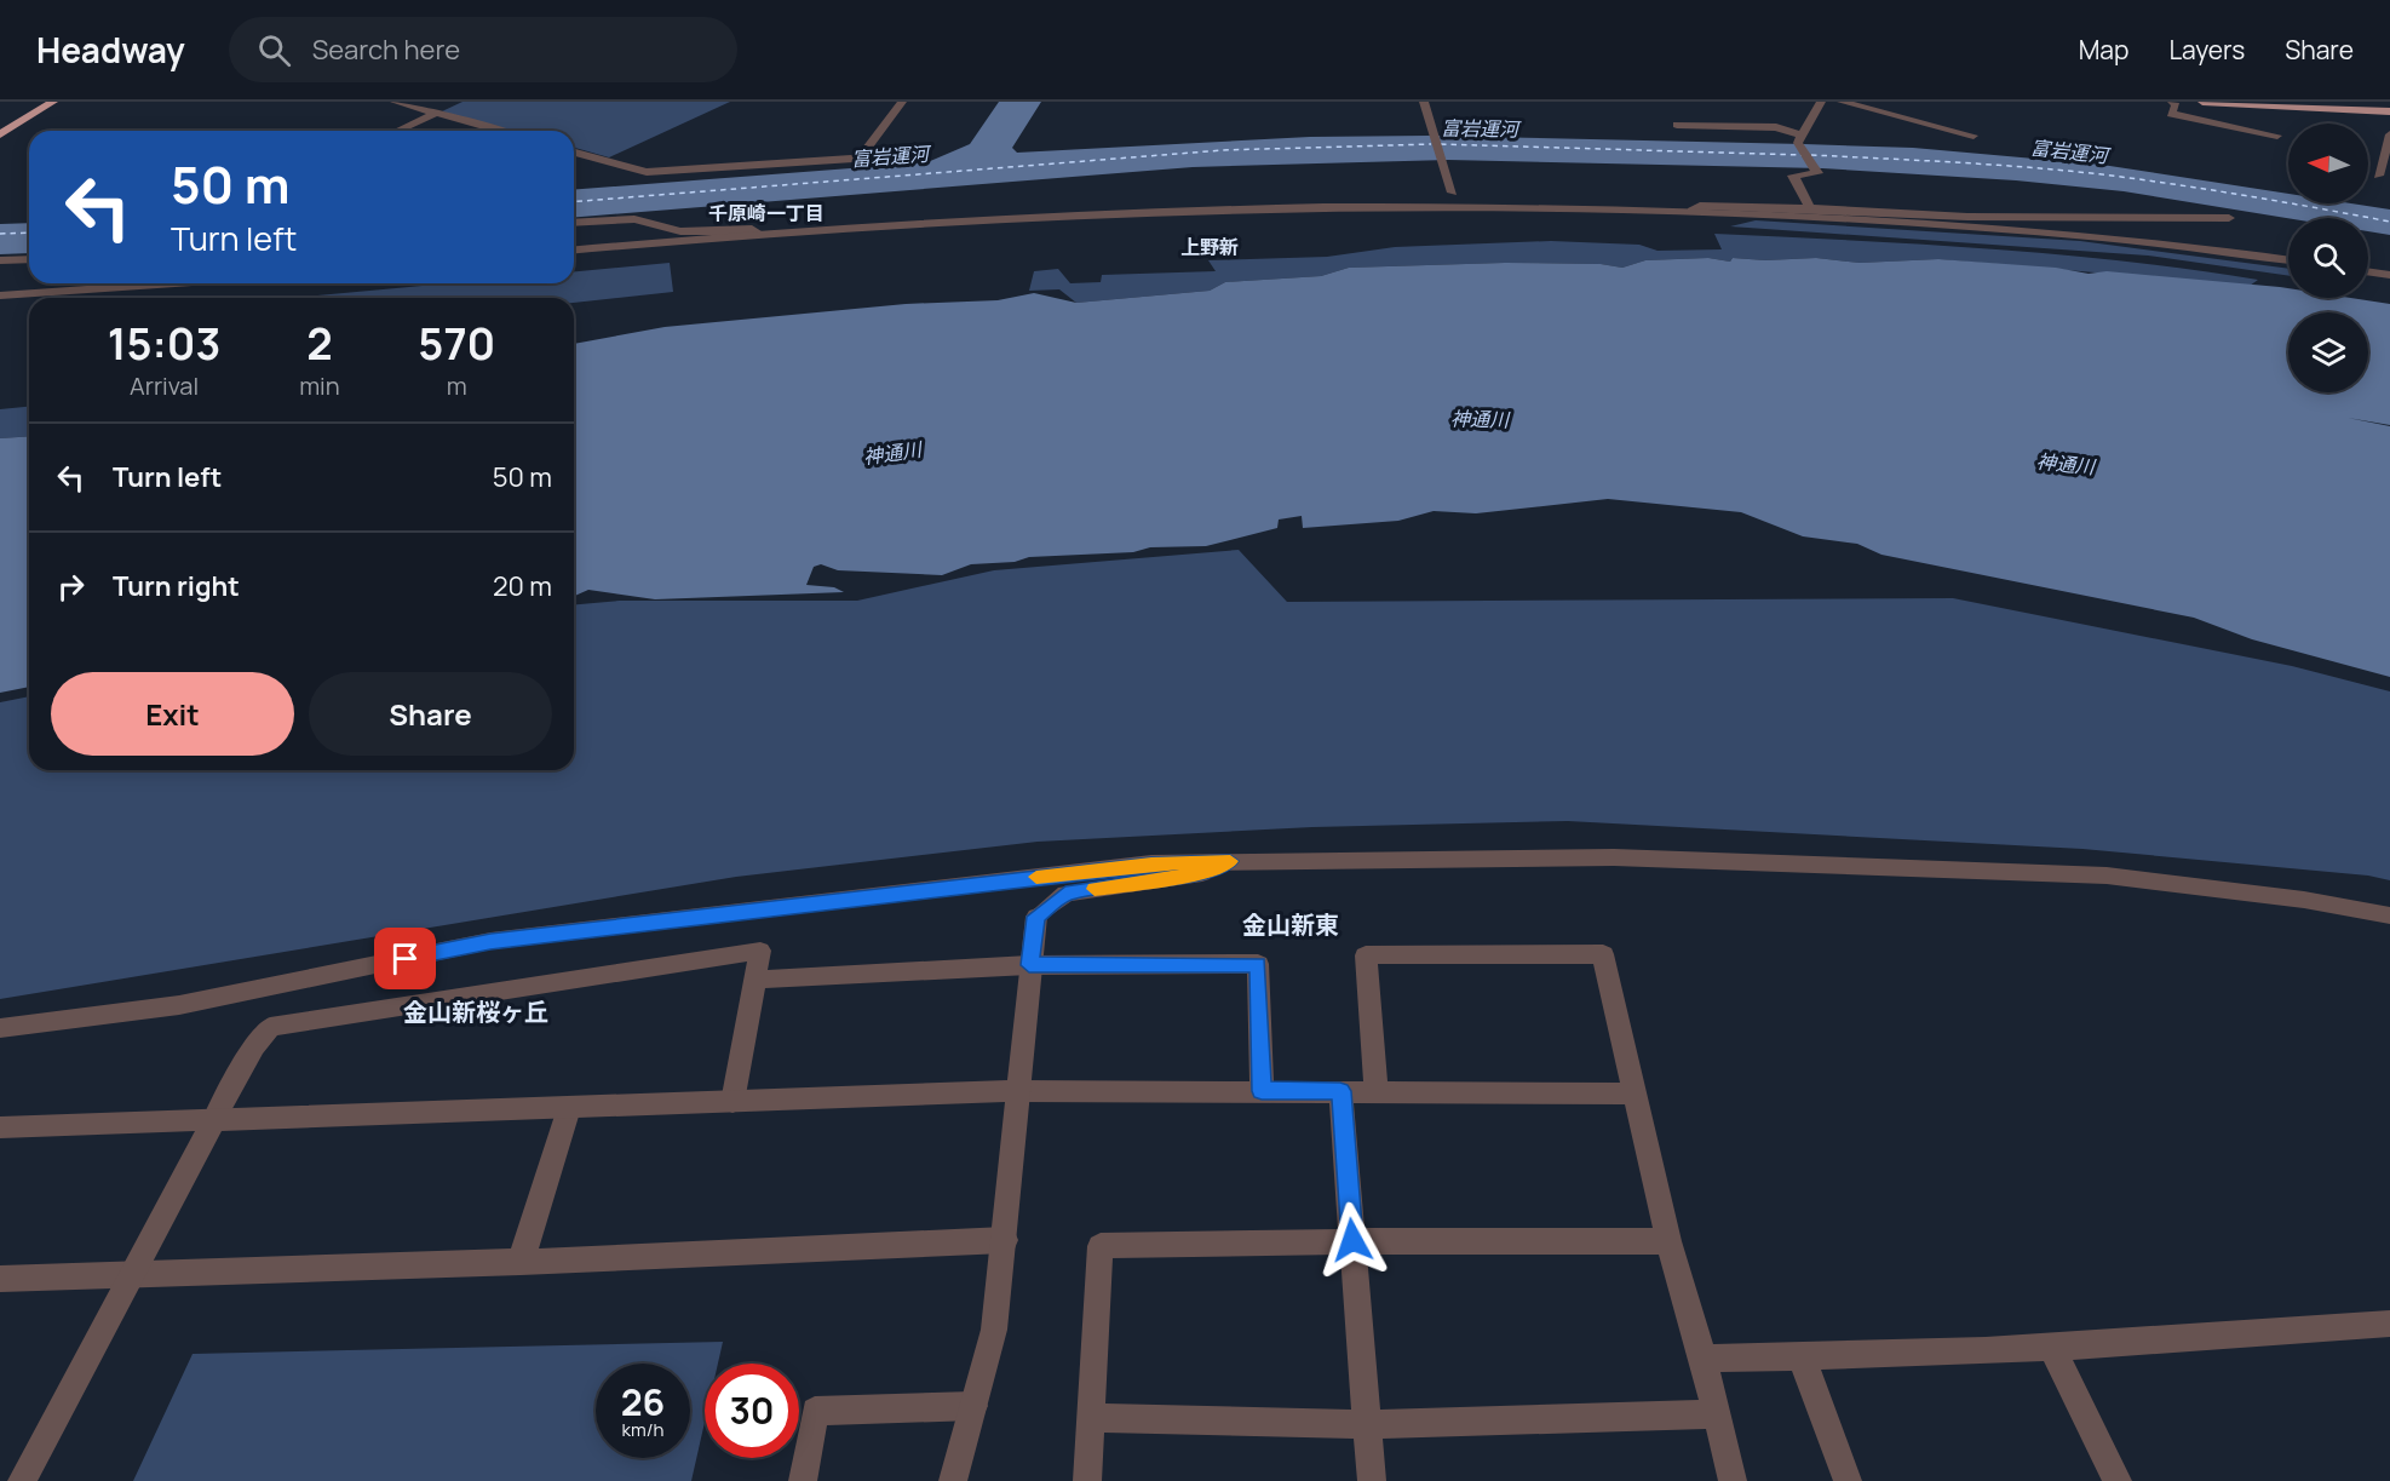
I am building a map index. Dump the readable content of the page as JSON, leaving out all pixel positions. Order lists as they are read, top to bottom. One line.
{"districts":["千原崎一丁目","上野新","金山新東","金山新桜ヶ丘"],"water":["富岩運河","神通川"],"north":"left","page":{"header":"Headway","search":"Search here","nav":["Map","Layers","Share"],"turn":["50 m","Turn left"],"eta":["15:03","Arrival","2","min","570","m"],"list":[{"name":"Turn left","value":"50 m"},{"name":"Turn right","value":"20 m"}],"buttons":["Exit","Share"],"speed":"26 km/h","limit":"30"}}
